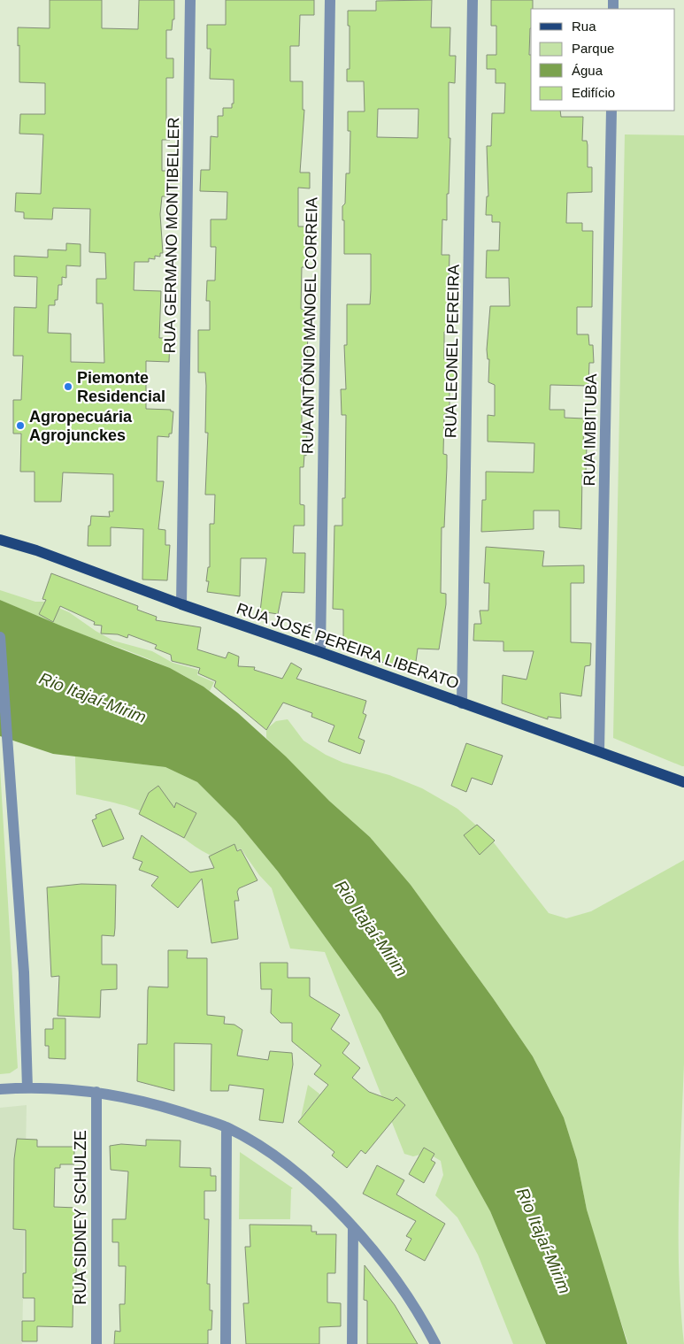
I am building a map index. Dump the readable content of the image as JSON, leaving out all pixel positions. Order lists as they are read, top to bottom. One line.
{"streets":{"main road":["RUA JOSÉ PEREIRA LIBERATO"],"street":["RUA GERMANO MONTIBELLER","RUA ANTÔNIO MANOEL CORREIA","RUA LEONEL PEREIRA","RUA IMBITUBA","RUA SIDNEY SCHULZE"]},"crossings":[["RUA GERMANO MONTIBELLER","RUA JOSÉ PEREIRA LIBERATO"],["RUA ANTÔNIO MANOEL CORREIA","RUA JOSÉ PEREIRA LIBERATO"],["RUA LEONEL PEREIRA","RUA JOSÉ PEREIRA LIBERATO"],["RUA IMBITUBA","RUA JOSÉ PEREIRA LIBERATO"]],"water":["Rio Itajaí-Mirim"],"places":["Piemonte Residencial","Agropecuária Agrojunckes"],"legend":["Rua","Parque","Água","Edifício"]}
